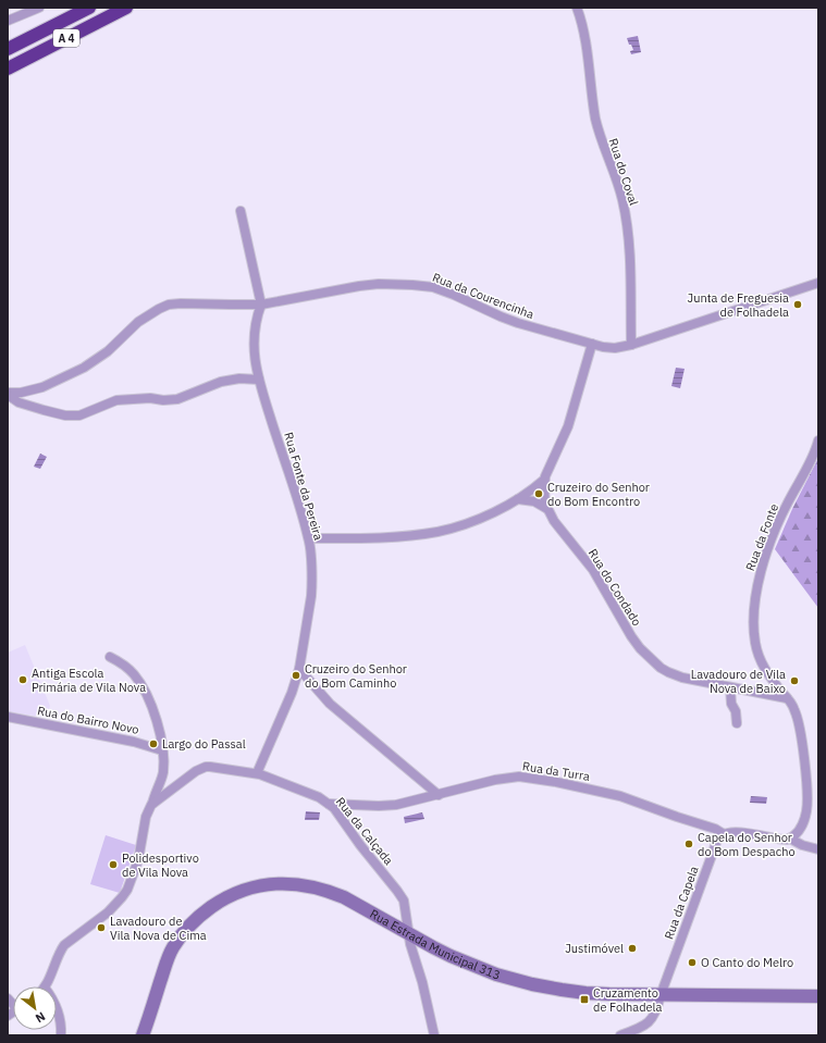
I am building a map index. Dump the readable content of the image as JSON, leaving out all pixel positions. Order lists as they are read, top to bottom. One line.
{"streets":{"highway":["A 4"],"main road":["Rua Estrada Municipal 313"],"street":["Rua do Coval","Rua da Courencinha","Rua Fonte da Pereira","Rua da Fonte","Rua do Condado","Rua do Bairro Novo","Rua da Turra","Rua da Calçada","Rua da Capela"]},"crossings":[["Rua do Coval","Rua da Courencinha"],["Rua da Courencinha","Rua Fonte da Pereira"],["Rua da Courencinha","Rua do Condado"],["Rua Fonte da Pereira","Rua da Calçada"],["Rua da Fonte","Rua do Condado"],["Rua da Turra","Rua da Calçada"],["Rua da Turra","Rua da Capela"],["Rua da Calçada","Rua Estrada Municipal 313"],["Rua da Capela","Rua Estrada Municipal 313"]],"places":{"other":["Junta de Freguesia de Folhadela","Cruzeiro do Senhor do Bom Encontro","Cruzeiro do Senhor do Bom Caminho","Antiga Escola Primária de Vila Nova","Lavadouro de Vila Nova de Baixo","Largo do Passal","Capela do Senhor do Bom Despacho","Polidesportivo de Vila Nova","Lavadouro de Vila Nova de Cima","Justimóvel","O Canto do Melro"],"transit":["Cruzamento de Folhadela"]},"north":"bottom right"}
